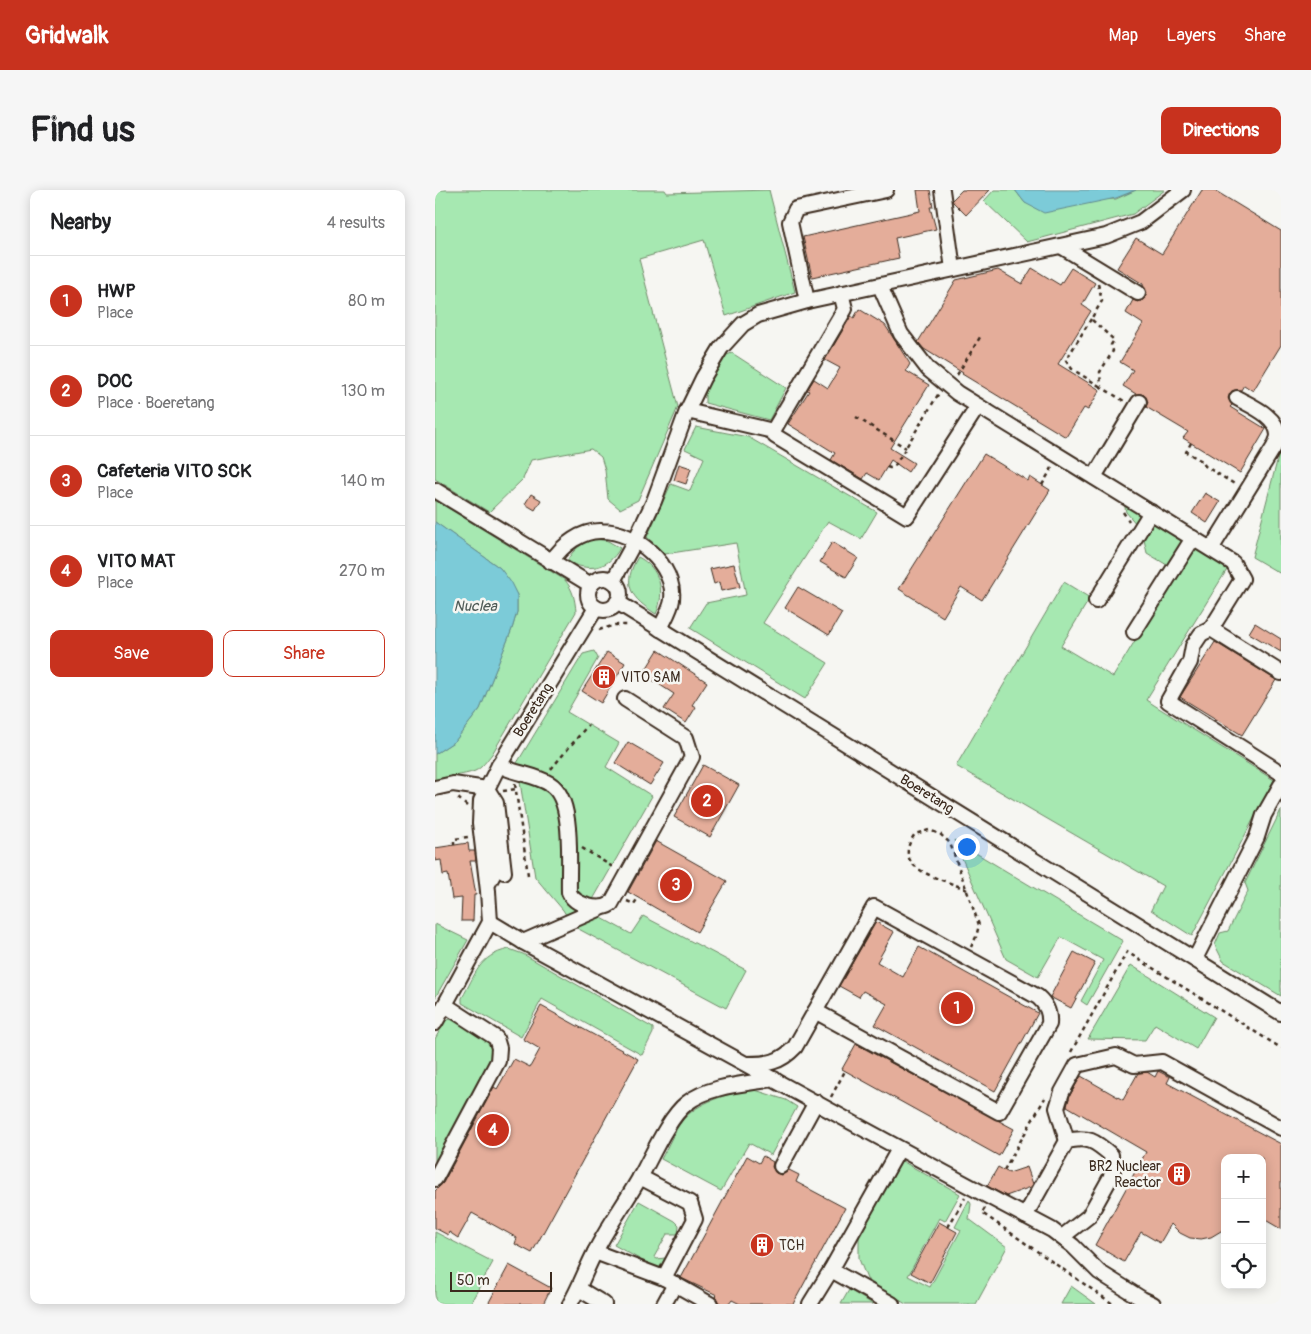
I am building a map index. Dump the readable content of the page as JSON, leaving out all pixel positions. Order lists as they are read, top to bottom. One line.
{"streets":{"street":["Boeretang"]},"water":["Nuclea"],"places":{"building":["VITO SAM","BR2 Nuclear Reactor","TCH"]},"scale_bar":"50 m","page":{"header":"Gridwalk","nav":["Map","Layers","Share"],"buttons":["Directions",["Save","Share"]],"title":"Find us","heading":["Nearby","4 results"],"list":[{"mark":"1","name":"HWP","note":"Place","value":"80 m"},{"mark":"2","name":"DOC","note":"Place · Boeretang","value":"130 m"},{"mark":"3","name":"Cafeteria VITO SCK","note":"Place","value":"140 m"},{"mark":"4","name":"VITO MAT","note":"Place","value":"270 m"}],"pins":["2","3","1","4"],"map_buttons":["+","−"],"scale":"50 m"}}
